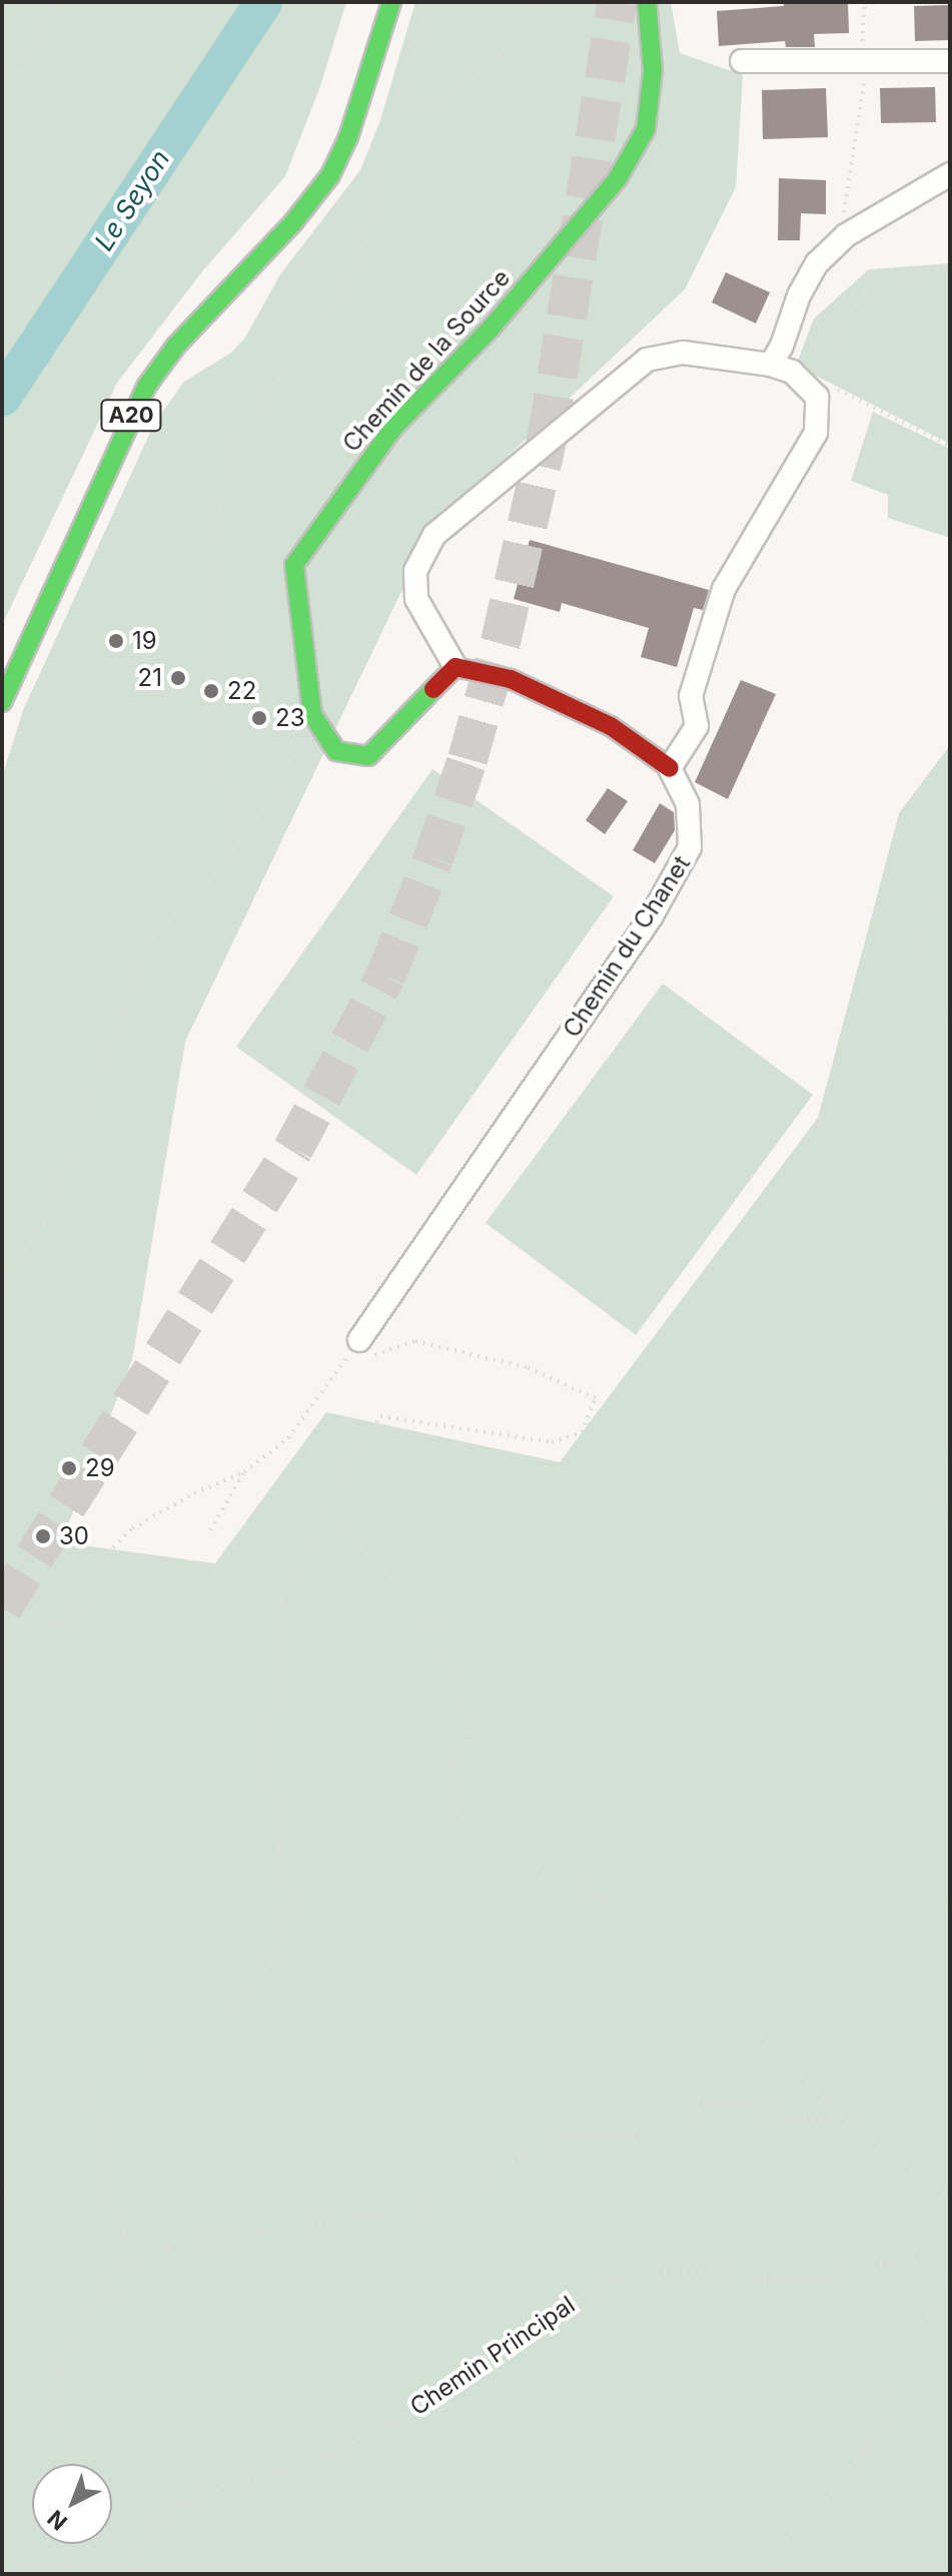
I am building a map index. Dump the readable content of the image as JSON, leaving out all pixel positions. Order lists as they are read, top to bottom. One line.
{"streets":{"main road":["Chemin de la Source","A20"],"street":["Chemin du Chanet"],"path":["Chemin Principal"]},"water":["Le Seyon"],"places":["19","21","22","23","29","30"],"north":"bottom left"}
